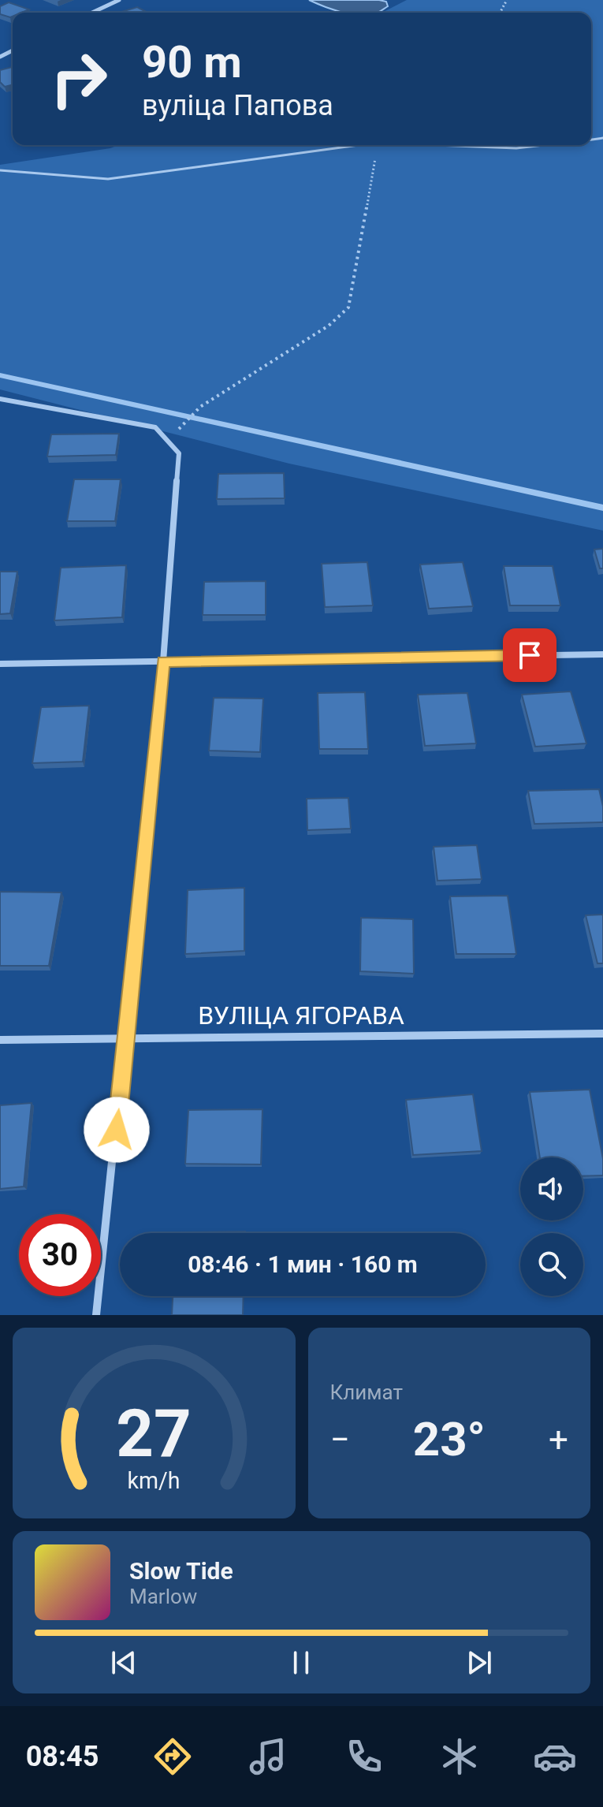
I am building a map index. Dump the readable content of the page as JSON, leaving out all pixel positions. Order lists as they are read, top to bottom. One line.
{"streets":{"street":["ВУЛІЦА ЯГОРАВА"]},"page":{"turn":["90 m","вуліца Папова"],"limit":"30","trip":"08:46 · 1 мин · 160 m","tile":"Климат","heat":["−","23°","+"],"song":["Slow Tide","Marlow"],"tabs":"08:45","gauge":["27","km/h"]}}
